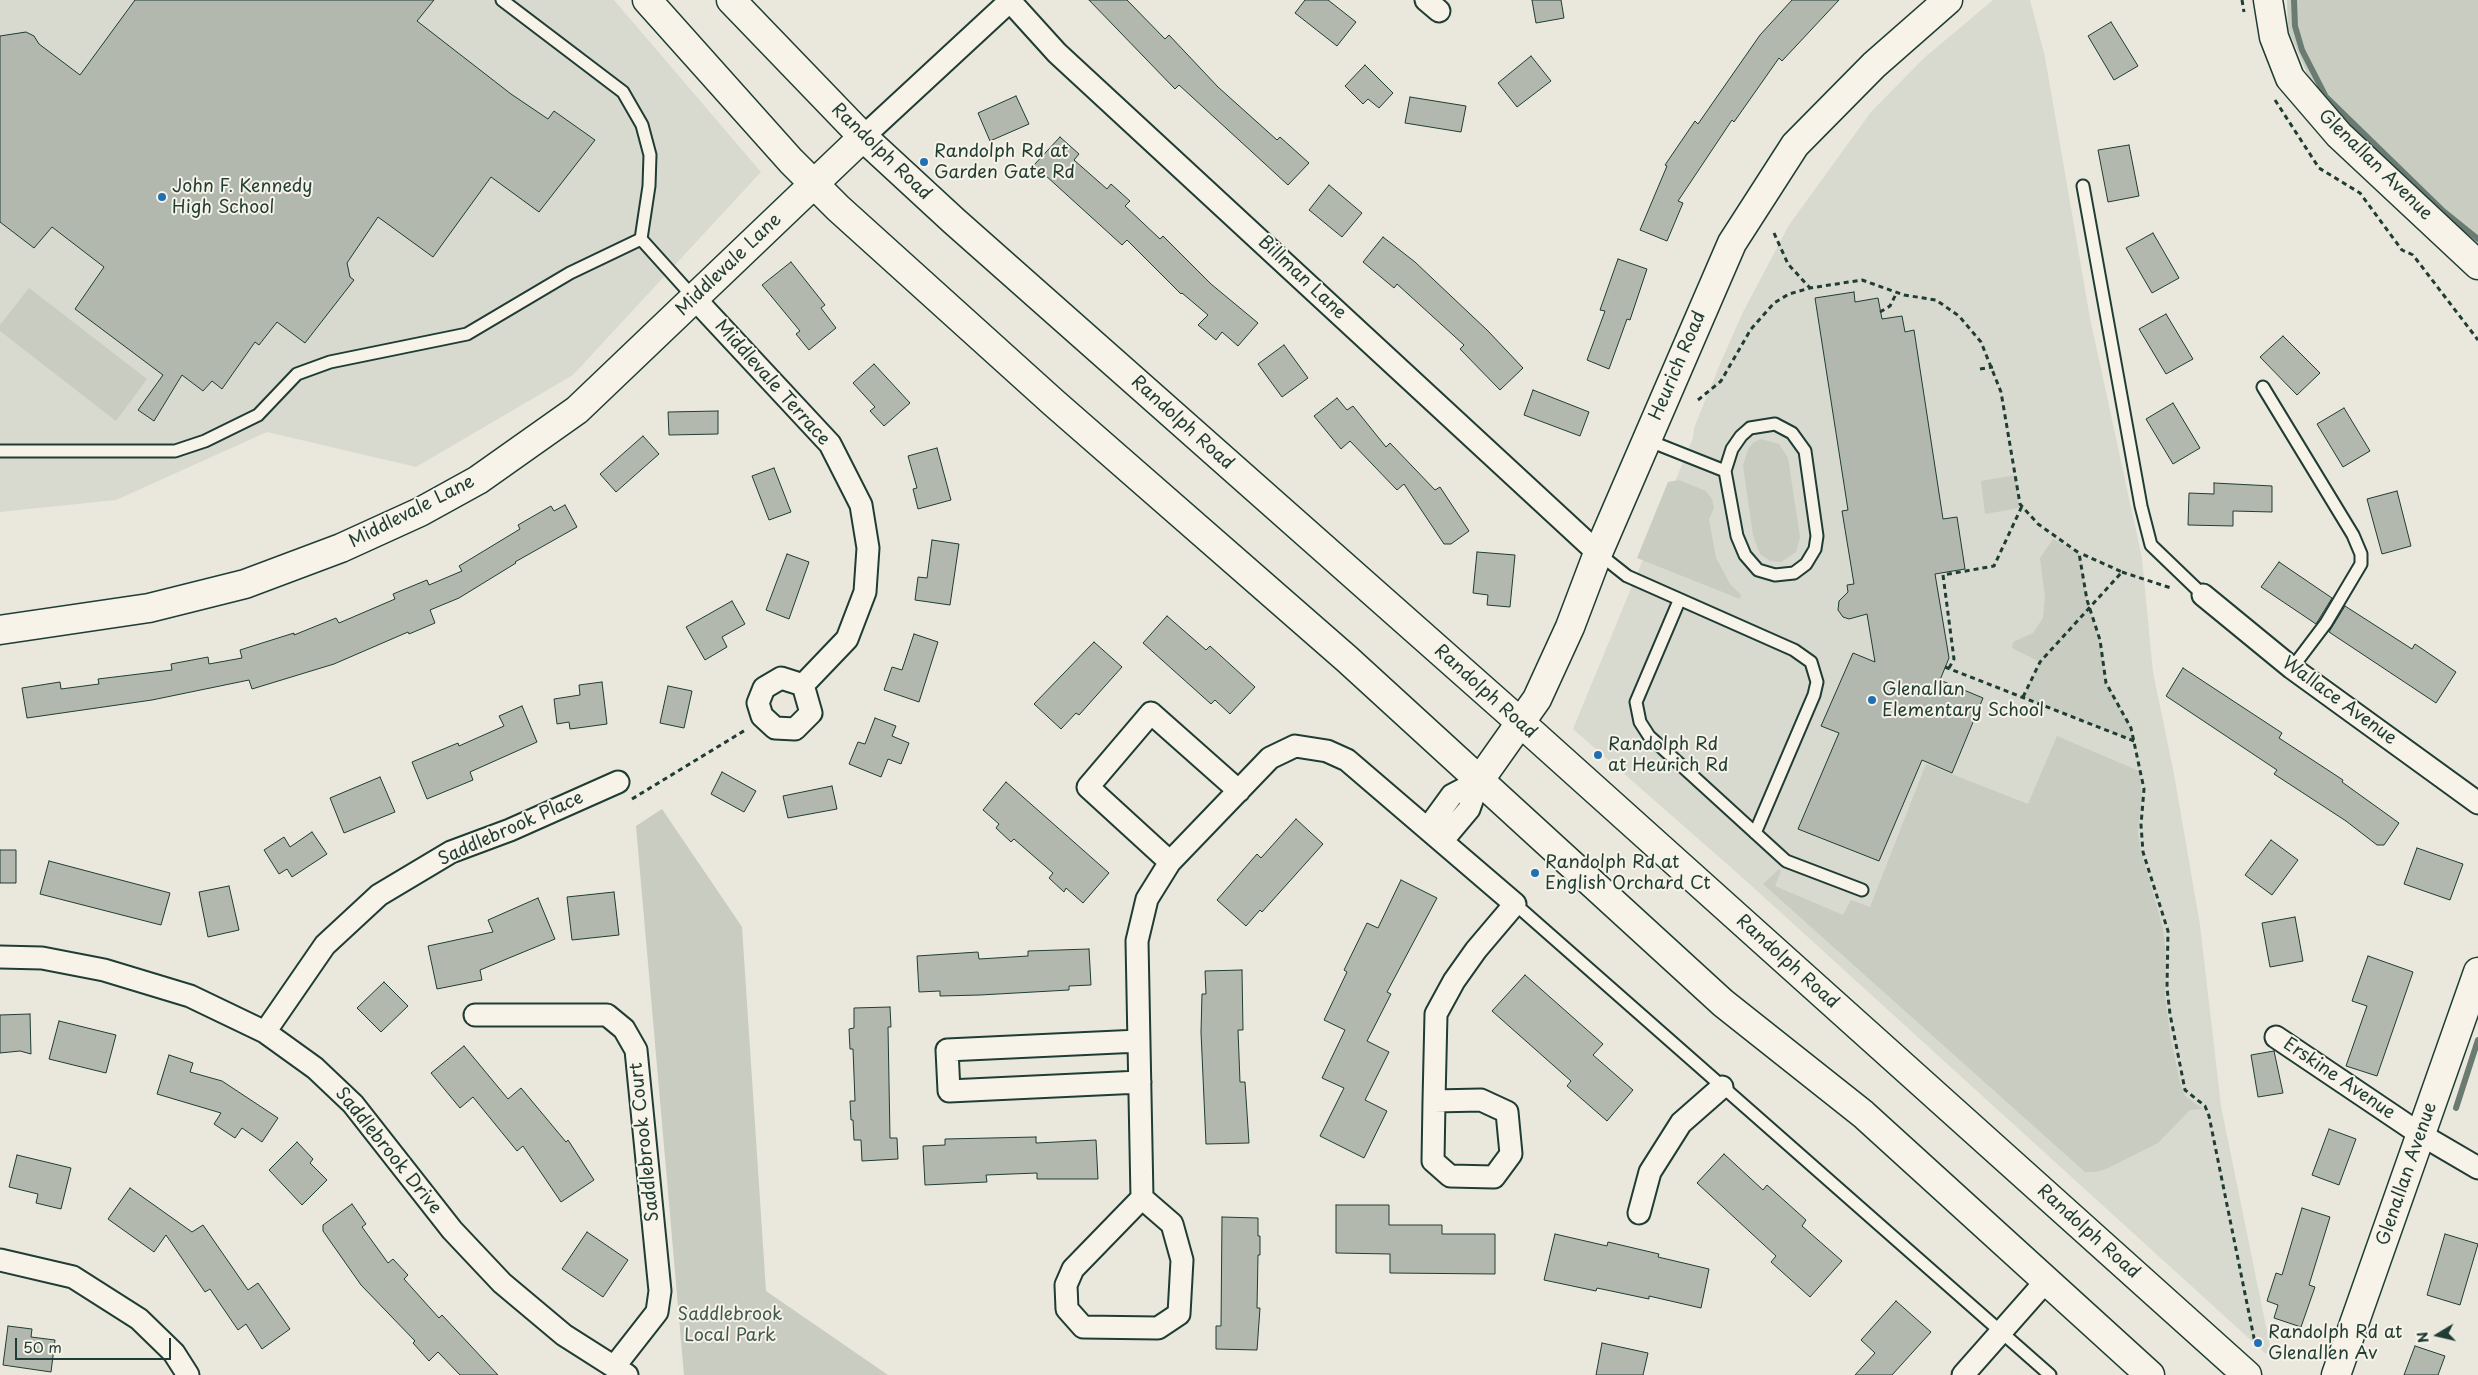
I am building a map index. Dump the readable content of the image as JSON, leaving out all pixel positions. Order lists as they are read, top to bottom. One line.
{"streets":{"main road":["Randolph Road","Glenallan Avenue","Middlevale Lane","Heurich Road"],"street":["Billman Lane","Middlevale Terrace","Wallace Avenue","Saddlebrook Place","Erskine Avenue","Saddlebrook Court","Saddlebrook Drive"]},"crossings":[["Randolph Road","Middlevale Lane"],["Randolph Road","Heurich Road"],["Glenallan Avenue","Erskine Avenue"],["Middlevale Lane","Middlevale Terrace"],["Billman Lane","Heurich Road"],["Saddlebrook Place","Saddlebrook Drive"],["Saddlebrook Court","Saddlebrook Drive"]],"parks":["Saddlebrook Local Park"],"places":["Randolph Rd at Garden Gate Rd","John F. Kennedy High School","Glenallan Elementary School","Randolph Rd at Heurich Rd","Randolph Rd at English Orchard Ct","Randolph Rd at Glenallen Av"],"scale_bar":"50 m","north":"left"}
